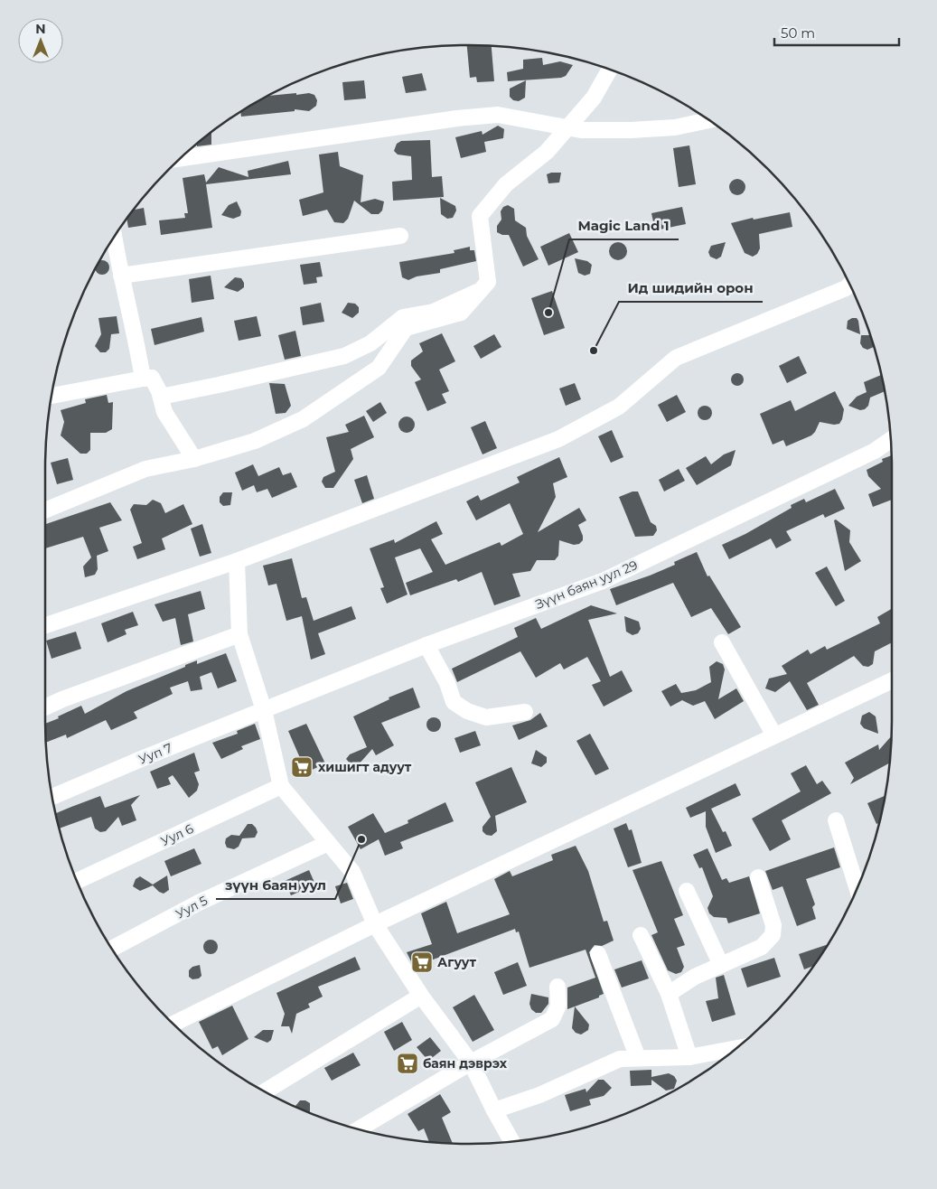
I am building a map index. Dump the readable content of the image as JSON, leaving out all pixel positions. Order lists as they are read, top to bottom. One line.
{"streets":{"street":["Зүүн баян уул 29","Ууп 7","Уул 6","Уул 5"]},"crossings":[["Зүүн баян уул 29","Ууп 7"]],"places":{"other":["Magic Land 1","Ид шидийн орон","зүүн баян уул"],"supermarket":["хишигт адуут","Агуут","баян дэврэх"]},"scale_bar":"50 m","north":"top"}
